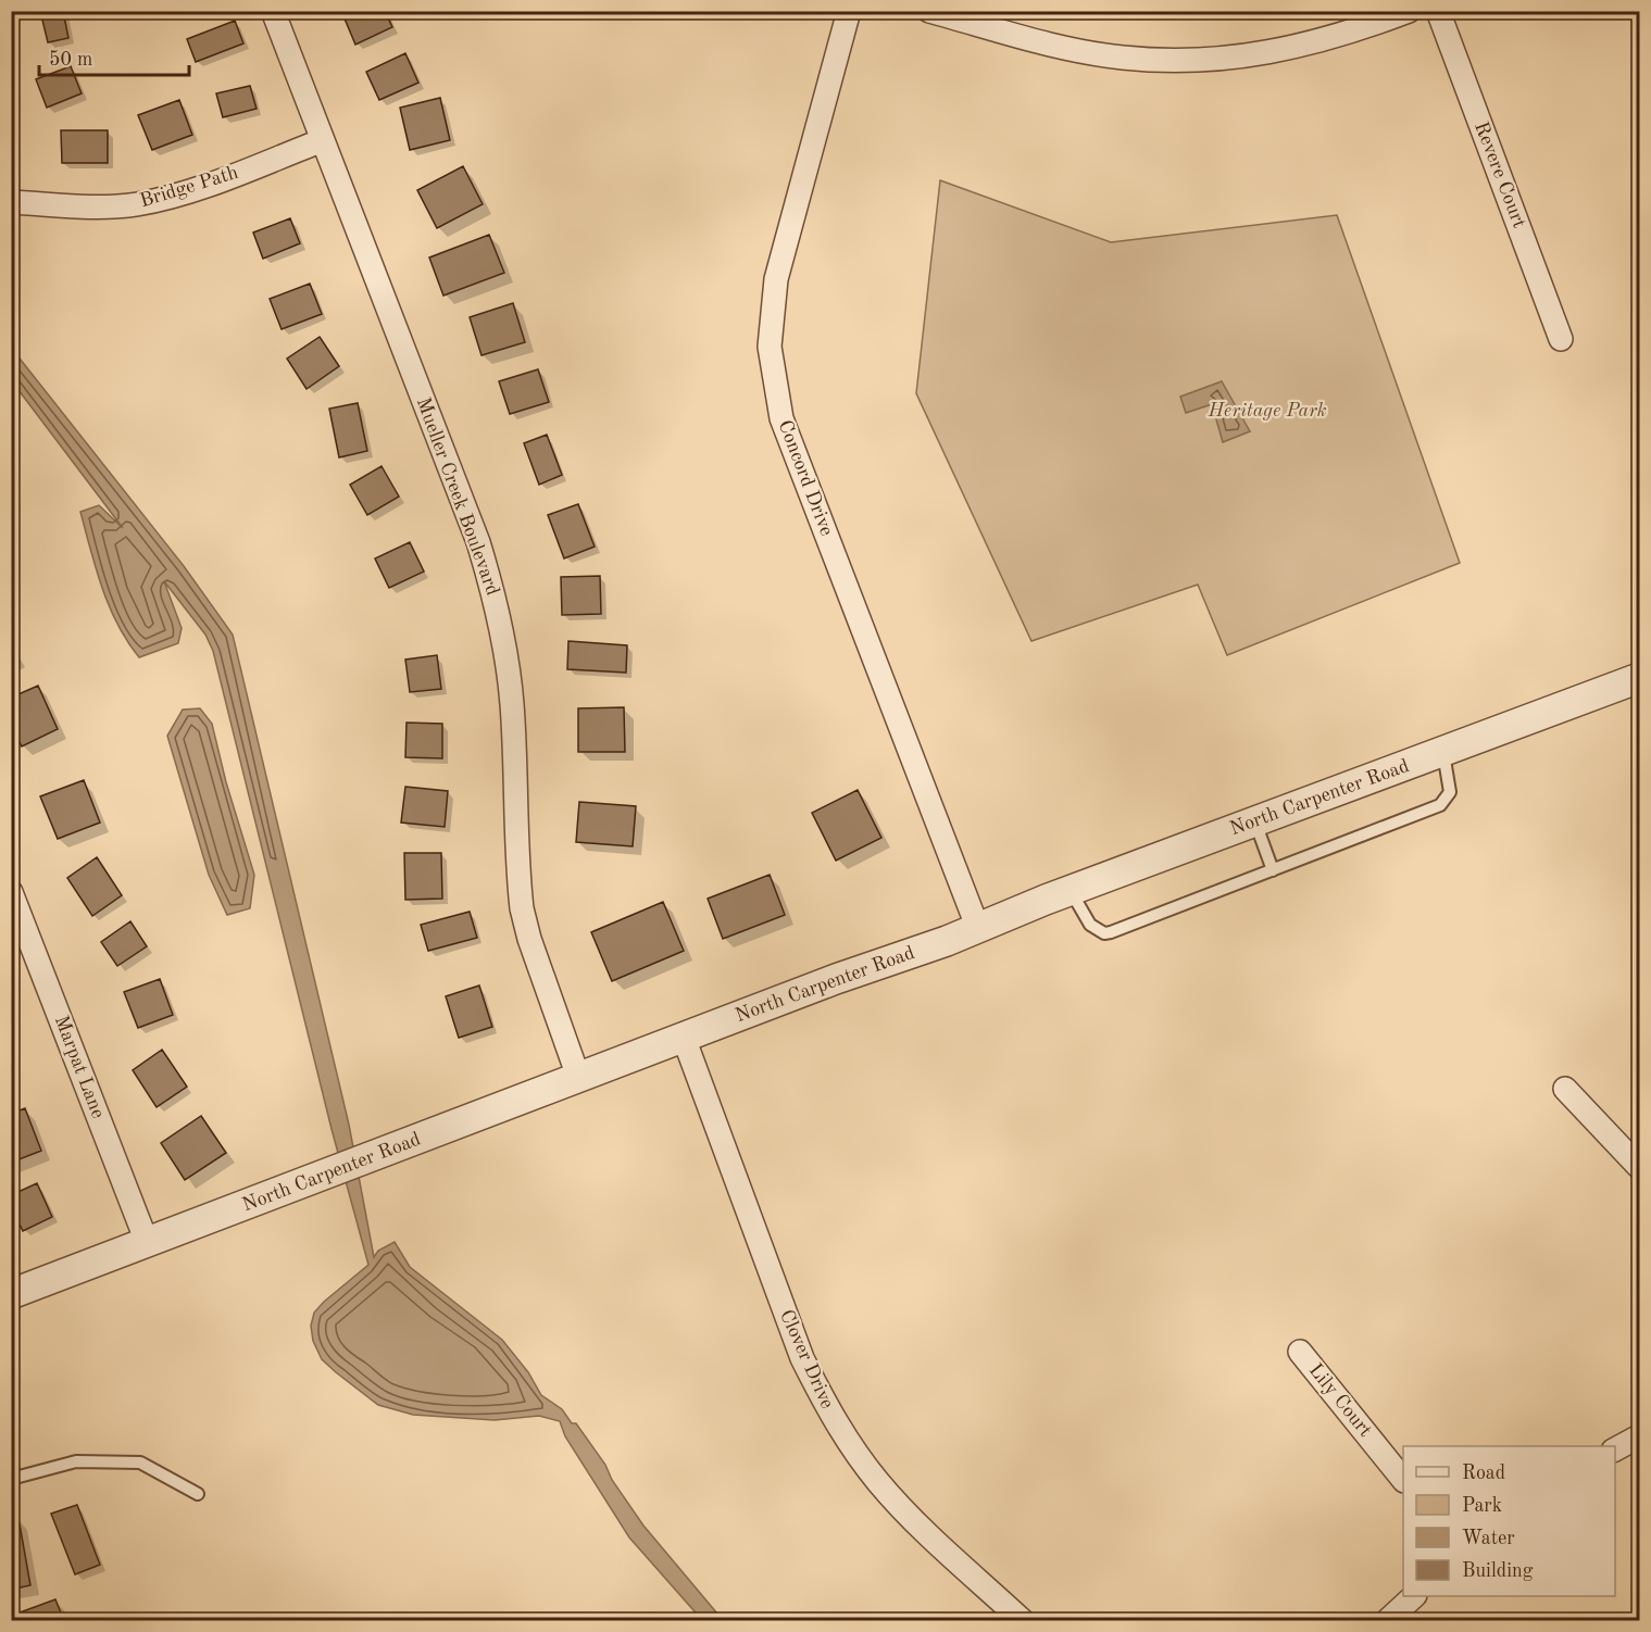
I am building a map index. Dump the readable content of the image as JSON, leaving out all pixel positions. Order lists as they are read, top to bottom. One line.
{"streets":{"street":["Revere Court","Bridge Path","Concord Drive","Mueller Creek Boulevard","North Carpenter Road","Marpat Lane","Clover Drive","Lily Court"]},"crossings":[["Bridge Path","Mueller Creek Boulevard"],["Concord Drive","North Carpenter Road"],["Mueller Creek Boulevard","North Carpenter Road"],["North Carpenter Road","Marpat Lane"],["North Carpenter Road","Clover Drive"]],"parks":["Heritage Park"],"legend":["Road","Park","Water","Building"],"scale_bar":"50 m"}
